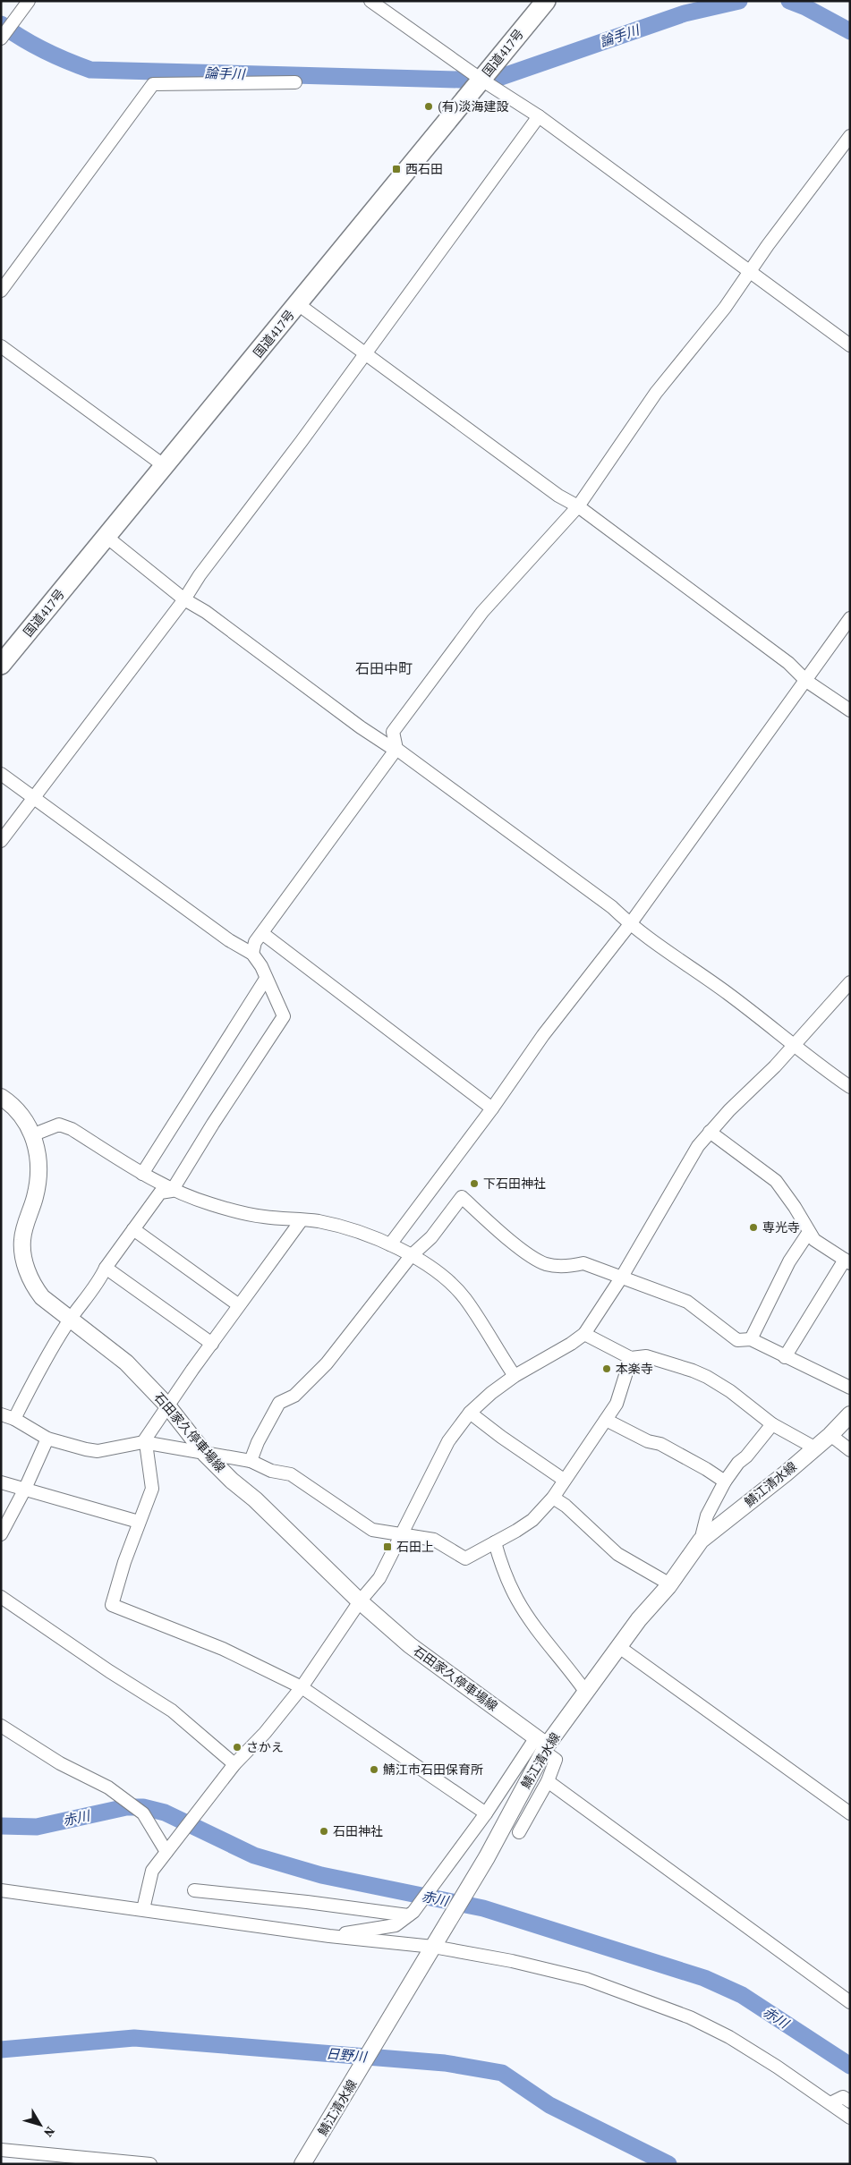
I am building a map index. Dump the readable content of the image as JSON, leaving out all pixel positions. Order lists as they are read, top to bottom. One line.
{"streets":{"highway":["国道417号"],"main road":["石田家久停車場線","鯖江清水線"]},"crossings":[["石田家久停車場線","鯖江清水線"]],"districts":["石田中町"],"water":["論手川","赤川","日野川"],"places":{"other":["(有)淡海建設","下石田神社","専光寺","本楽寺","さかえ","鯖江市石田保育所","石田神社"],"transit":["西石田","石田上"]},"north":"bottom right"}
